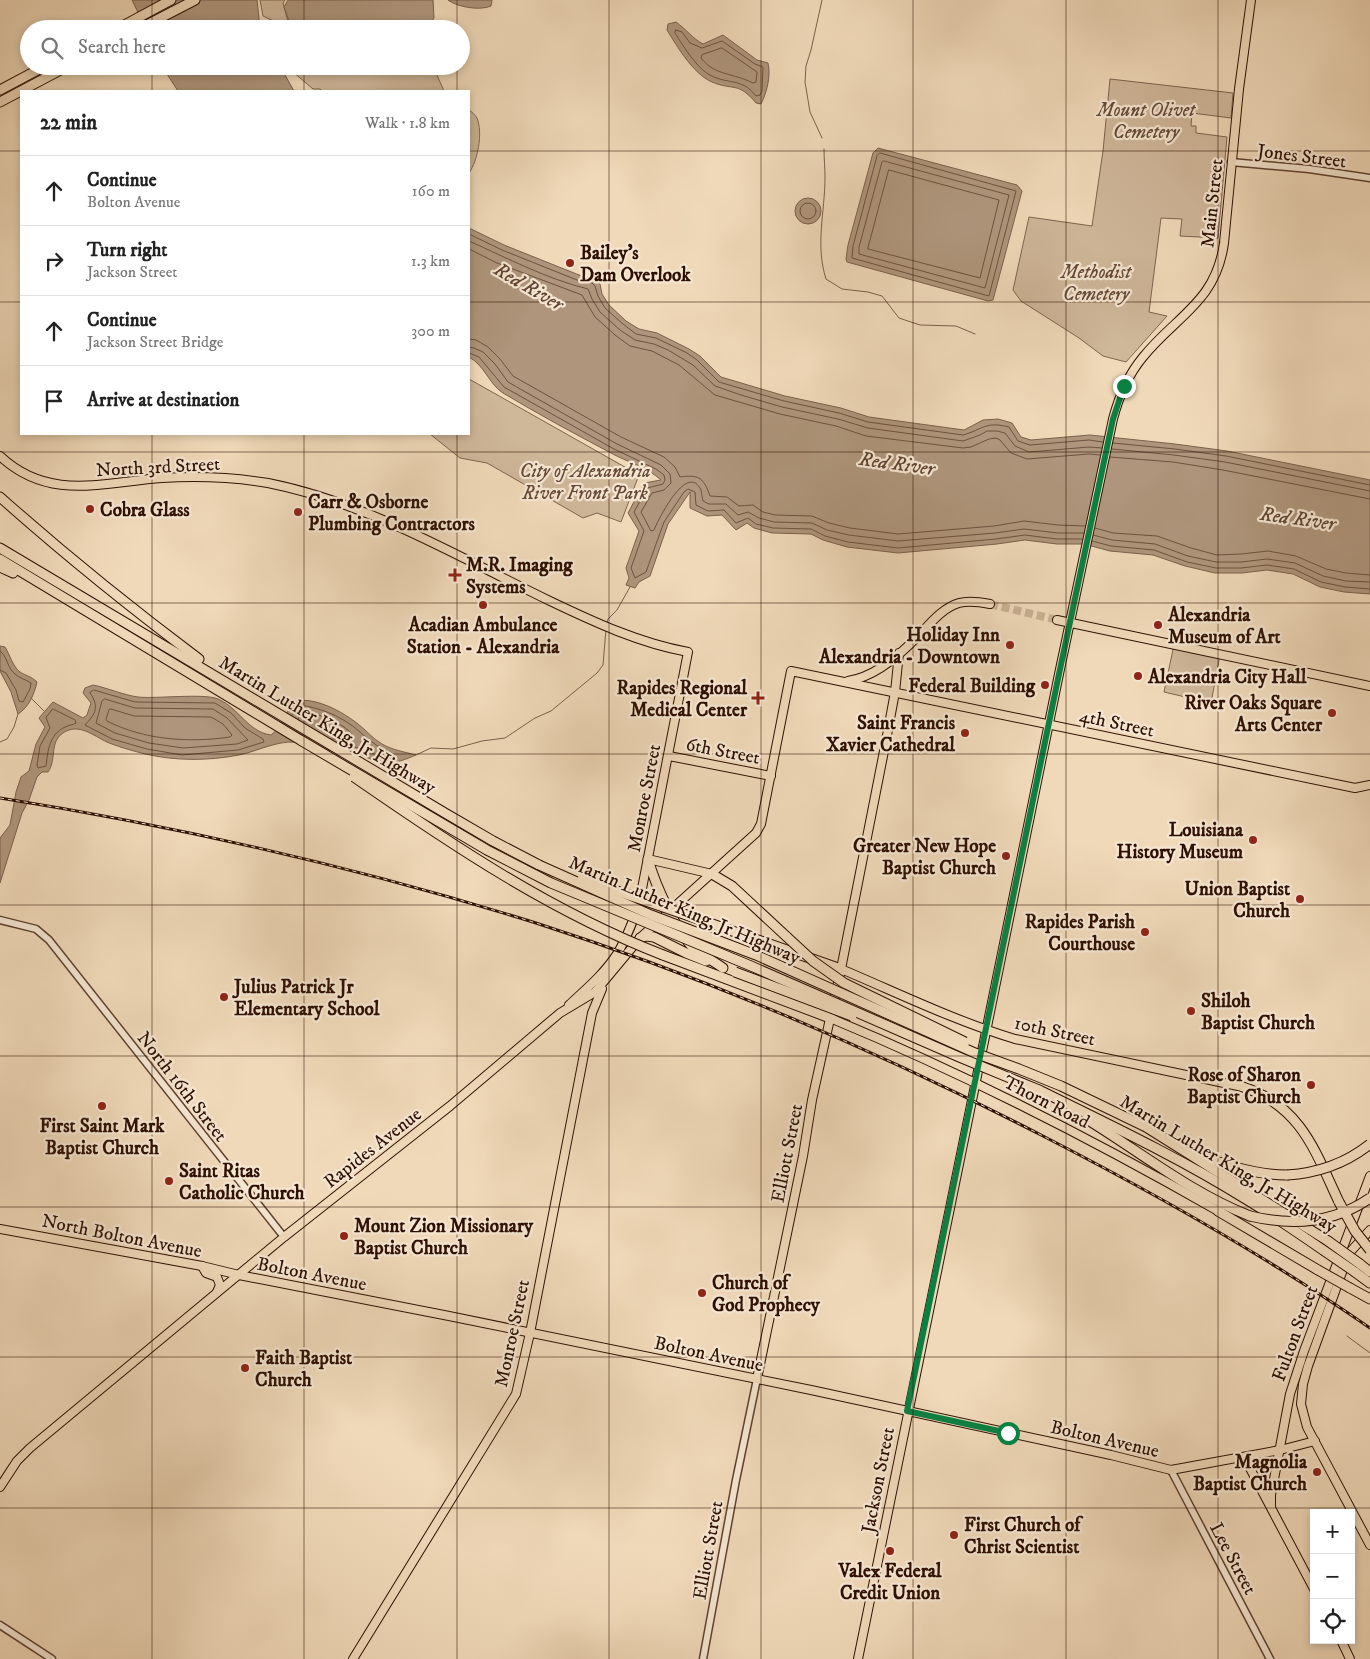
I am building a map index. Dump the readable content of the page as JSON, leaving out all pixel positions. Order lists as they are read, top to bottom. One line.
{"streets":{"highway":["Martin Luther King, Jr Highway"],"main road":["Main Street","North 3rd Street","4th Street","6th Street","Monroe Street","10th Street","Thorn Road","Rapides Avenue","Elliott Street","North Bolton Avenue","Bolton Avenue","Fulton Street","Jackson Street"],"street":["Jones Street","North 16th Street","Lee Street"]},"crossings":[["Jones Street","Main Street"],["Main Street","Jackson Street"],["North 3rd Street","Monroe Street"],["4th Street","6th Street"],["4th Street","Rapides Avenue"],["4th Street","Elliott Street"],["4th Street","Jackson Street"],["6th Street","Monroe Street"],["6th Street","Rapides Avenue"],["Monroe Street","Rapides Avenue"],["Monroe Street","Bolton Avenue"],["10th Street","Elliott Street"],["10th Street","Jackson Street"],["North 16th Street","Rapides Avenue"],["Thorn Road","Elliott Street"],["Thorn Road","Jackson Street"],["Rapides Avenue","North Bolton Avenue"],["Rapides Avenue","Bolton Avenue"],["Elliott Street","Bolton Avenue"],["North Bolton Avenue","Bolton Avenue"],["Bolton Avenue","Jackson Street"],["Bolton Avenue","Lee Street"]],"water":["Red River"],"parks":["Mount Olivet Cemetery","Methodist Cemetery","City of Alexandria River Front Park"],"places":{"other":["Bailey's Dam Overlook","Cobra Glass","Carr & Osborne Plumbing Contractors","Acadian Ambulance Station - Alexandria","Alexandria Museum of Art","Holiday Inn Alexandria - Downtown","Alexandria City Hall","Federal Building","River Oaks Square Arts Center","Saint Francis Xavier Cathedral","Louisiana History Museum","Greater New Hope Baptist Church","Union Baptist Church","Rapides Parish Courthouse","Julius Patrick Jr Elementary School","Shiloh Baptist Church","Rose of Sharon Baptist Church","First Saint Mark Baptist Church","Saint Ritas Catholic Church","Mount Zion Missionary Baptist Church","Church of God Prophecy","Faith Baptist Church","Magnolia Baptist Church","First Church of Christ Scientist","Valex Federal Credit Union"],"health":["M.R. Imaging Systems","Rapides Regional Medical Center"]},"page":{"search":"Search here","heading":["22 min","Walk · 1.8 km"],"list":[["Continue","Bolton Avenue","160 m"],["Turn right","Jackson Street","1.3 km"],["Continue","Jackson Street Bridge","300 m"],"Arrive at destination"],"map_buttons":["+","−"]}}
